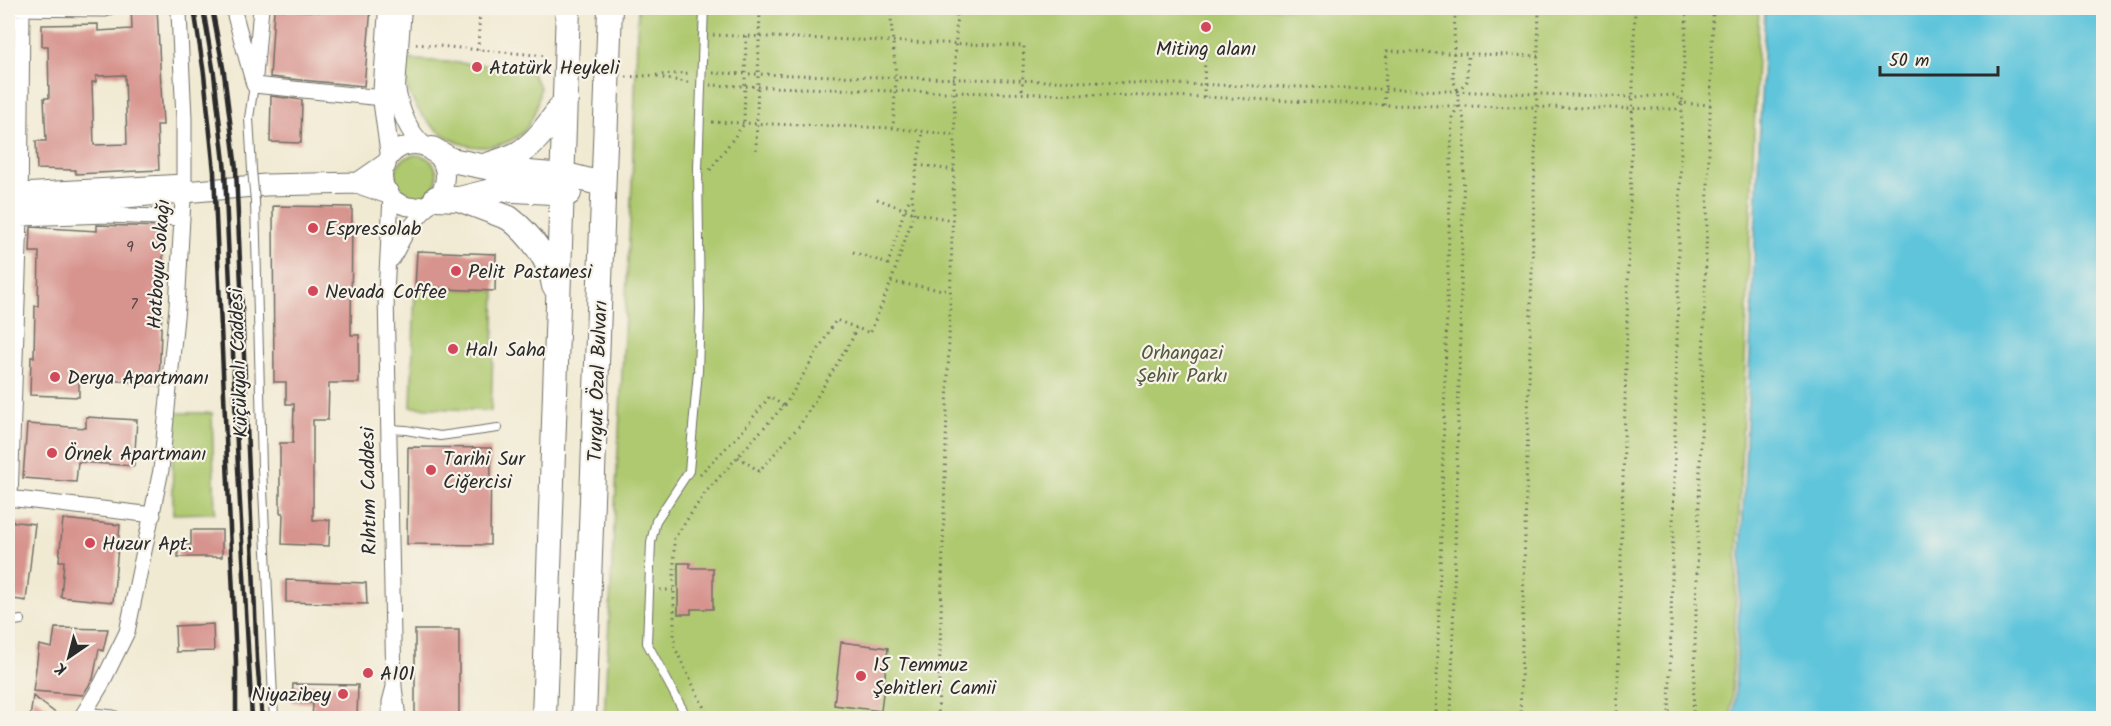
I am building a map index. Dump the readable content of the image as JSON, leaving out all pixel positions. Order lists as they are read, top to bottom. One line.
{"streets":{"highway":["Turgut Özal Bulvarı"],"street":["Hatboyu Sokağı","Küçükyalı Caddesi","Rıhtım Caddesi"]},"parks":["Orhangazi Şehir Parkı"],"places":["Miting alanı","Atatürk Heykeli","Espressolab","Pelit Pastanesi","Nevada Coffee","Halı Saha","Derya Apartmanı","Örnek Apartmanı","Tarihi Sur Ciğercisi","Huzur Apt.","A101","15 Temmuz Şehitleri Camii","Niyazibey"],"house_numbers":["9","7"],"scale_bar":"50 m","north":"bottom left"}
